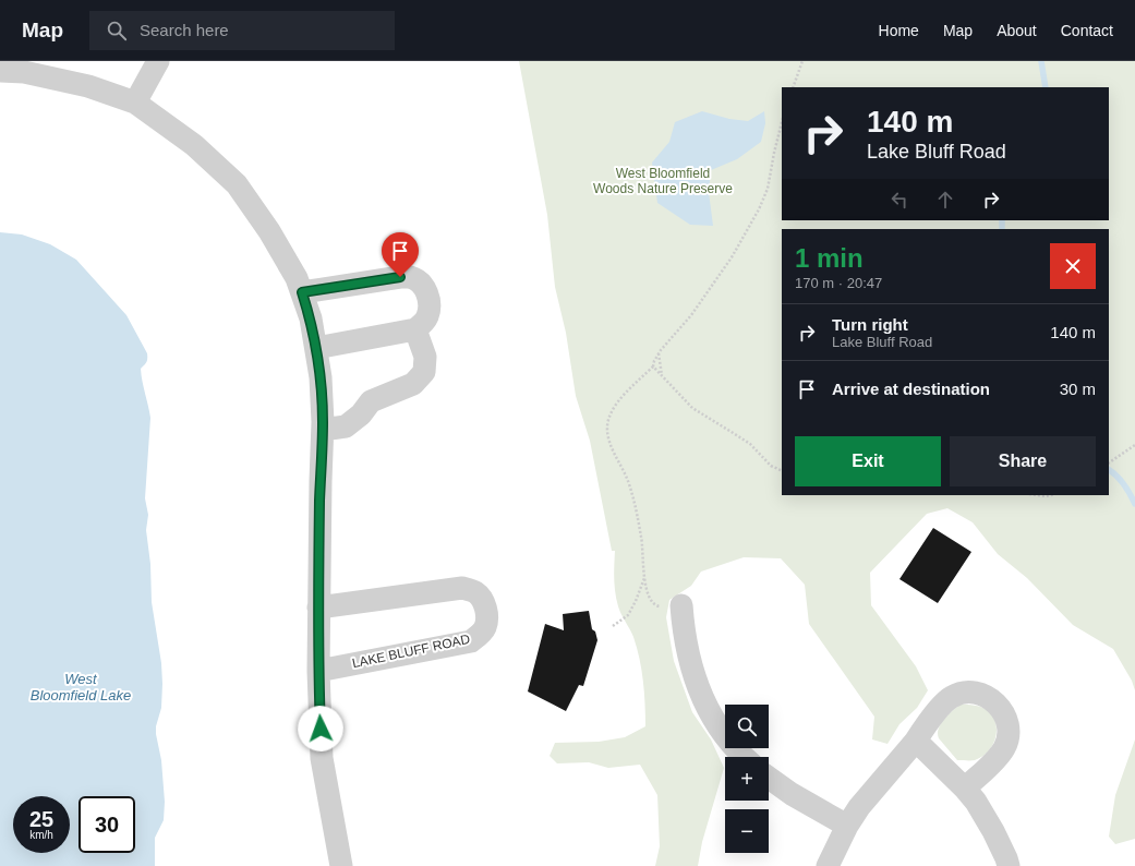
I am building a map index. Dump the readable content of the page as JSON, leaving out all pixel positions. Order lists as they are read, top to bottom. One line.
{"streets":{"street":["LAKE BLUFF ROAD"]},"water":["West Bloomfield Lake"],"parks":["West Bloomfield Woods Nature Preserve"],"page":{"header":"Map","search":"Search here","nav":["Home","Map","About","Contact"],"turn":["140 m","Lake Bluff Road"],"heading":["1 min","170 m · 20:47"],"list":[{"name":"Turn right","note":"Lake Bluff Road","value":"140 m"},{"name":"Arrive at destination","value":"30 m"}],"buttons":["Exit","Share"],"map_buttons":["+","−"],"speed":"25 km/h","limit":"30"}}
